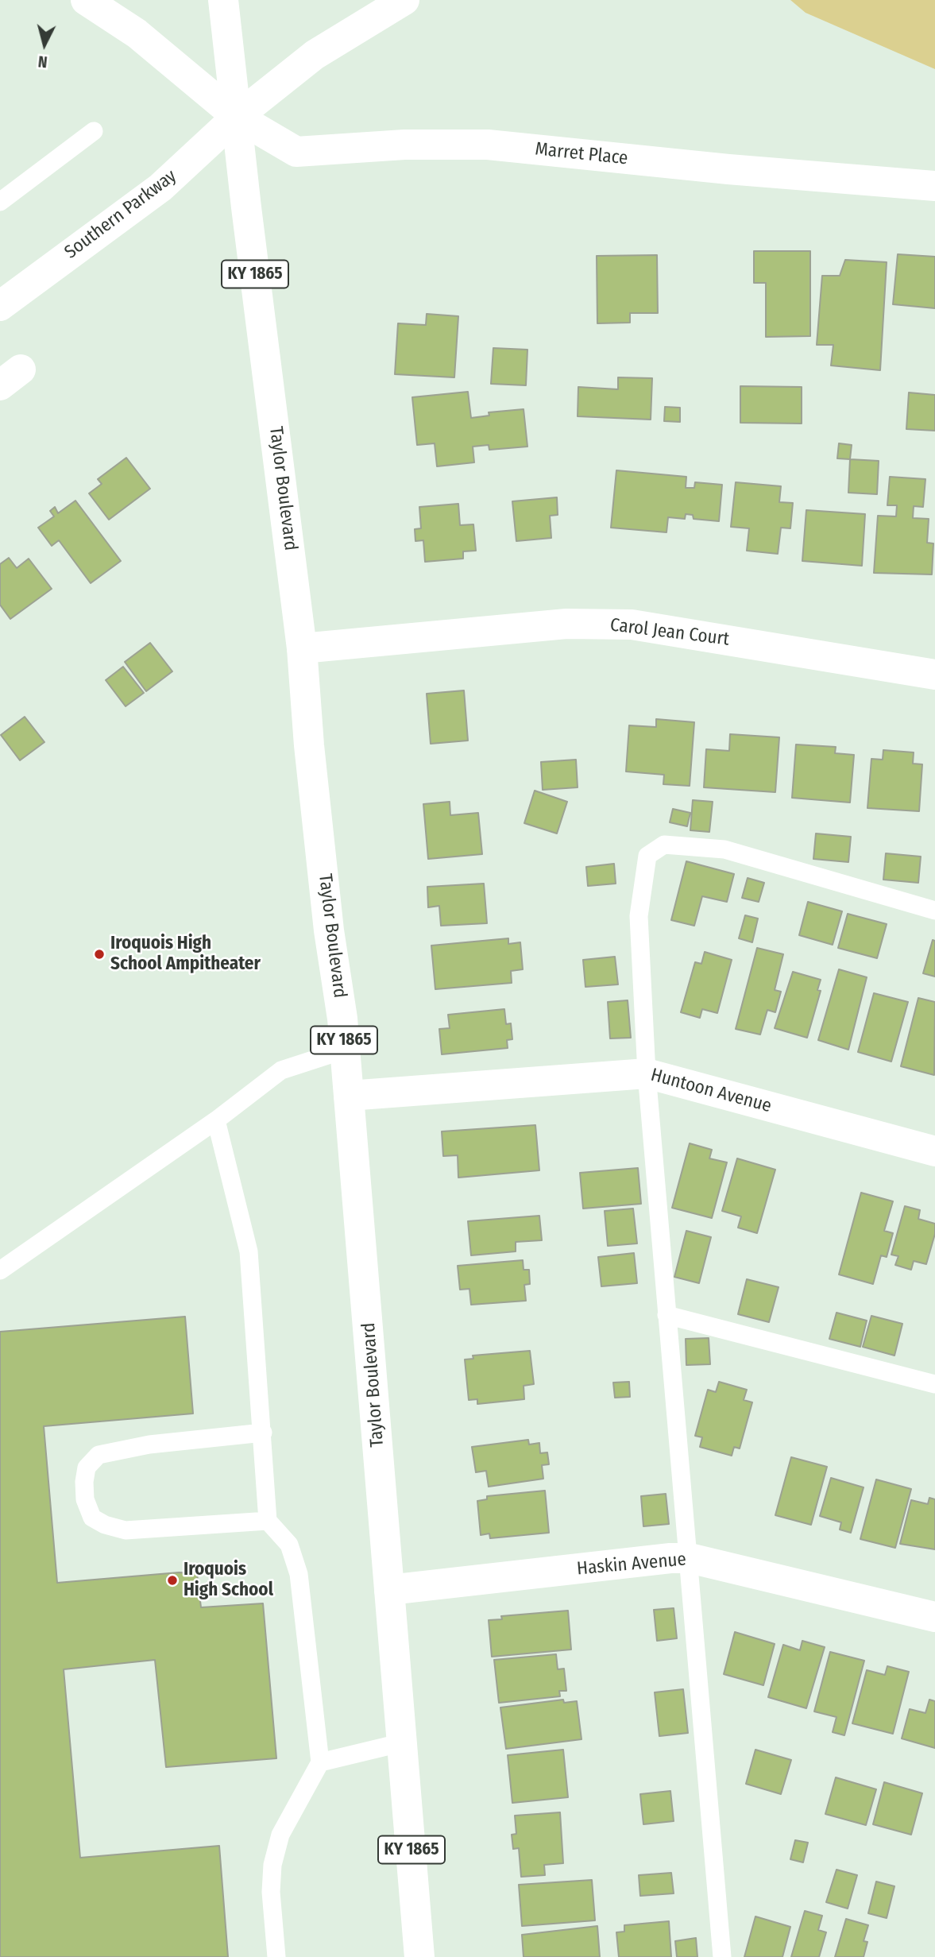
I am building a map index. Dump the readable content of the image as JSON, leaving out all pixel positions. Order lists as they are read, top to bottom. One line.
{"streets":{"street":["Marret Place","Southern Parkway","KY 1865","Taylor Boulevard","Carol Jean Court","Huntoon Avenue","Haskin Avenue"]},"crossings":[["Marret Place","Southern Parkway"],["Marret Place","KY 1865"],["Marret Place","Taylor Boulevard"],["Southern Parkway","KY 1865"],["Southern Parkway","Taylor Boulevard"],["KY 1865","Taylor Boulevard"],["Taylor Boulevard","Carol Jean Court"],["Taylor Boulevard","Huntoon Avenue"],["Taylor Boulevard","Haskin Avenue"]],"places":["Iroquois High School Ampitheater","Iroquois High School"],"north":"bottom"}
